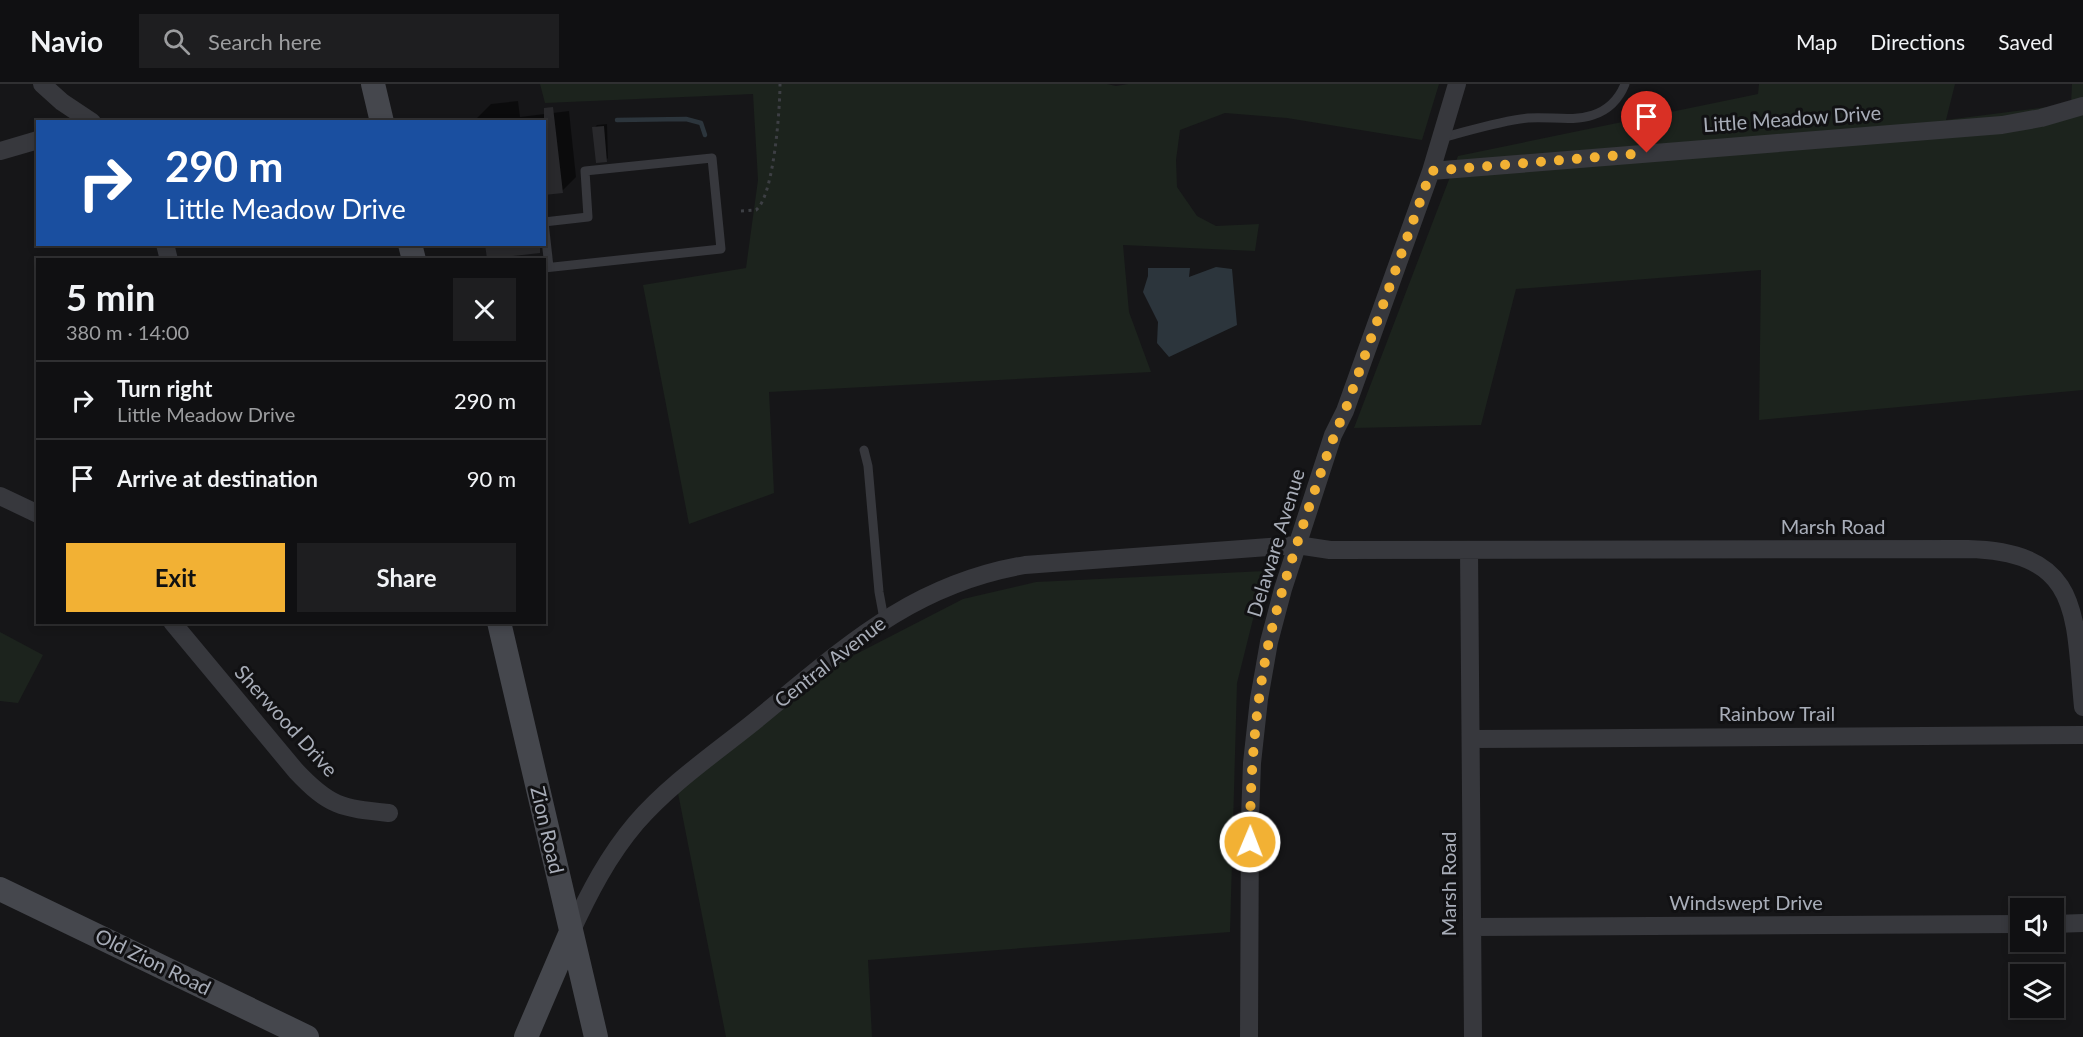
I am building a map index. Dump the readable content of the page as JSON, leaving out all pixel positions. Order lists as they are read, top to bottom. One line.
{"streets":{"street":["Little Meadow Drive","Marsh Road","Delaware Avenue","Central Avenue","Rainbow Trail","Sherwood Drive","Zion Road","Windswept Drive","Old Zion Road"]},"crossings":[["Little Meadow Drive","Delaware Avenue"],["Marsh Road","Delaware Avenue"],["Marsh Road","Central Avenue"],["Marsh Road","Rainbow Trail"],["Marsh Road","Windswept Drive"],["Delaware Avenue","Central Avenue"],["Central Avenue","Zion Road"]],"page":{"header":"Navio","search":"Search here","nav":["Map","Directions","Saved"],"turn":["290 m","Little Meadow Drive"],"heading":["5 min","380 m · 14:00"],"list":[{"name":"Turn right","note":"Little Meadow Drive","value":"290 m"},{"name":"Arrive at destination","value":"90 m"}],"buttons":["Exit","Share"]}}
